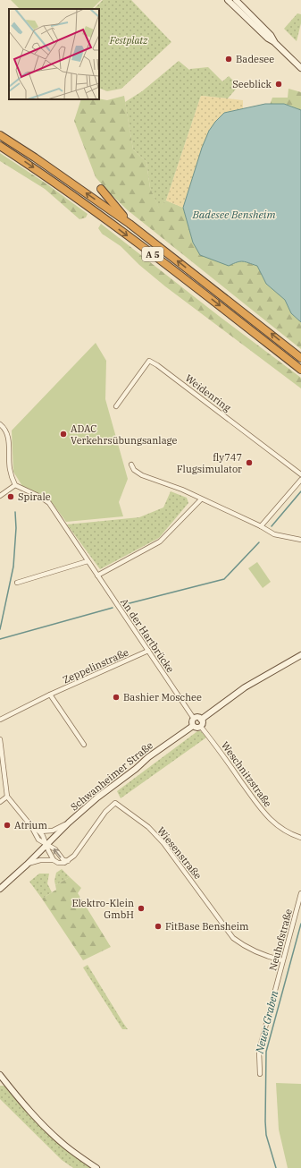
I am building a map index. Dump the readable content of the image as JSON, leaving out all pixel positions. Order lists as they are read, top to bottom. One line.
{"streets":{"highway":["A 5"],"main road":["Schwanheimer Straße"],"street":["Weidenring","An der Hartbrücke","Zeppelinstraße","Weschnitzstraße","Wiesenstraße","Neuhofstraße"]},"crossings":[["An der Hartbrücke","Zeppelinstraße"],["An der Hartbrücke","Weschnitzstraße"],["An der Hartbrücke","Schwanheimer Straße"],["Weschnitzstraße","Schwanheimer Straße"],["Wiesenstraße","Neuhofstraße"]],"water":["Badesee Bensheim","Neuer Graben"],"parks":["Festplatz"],"places":["Badesee","Seeblick","ADAC Verkehrsübungsanlage","fly747 Flugsimulator","Spirale","Bashier Moschee","Atrium","Elektro-Klein GmbH","FitBase Bensheim"]}
